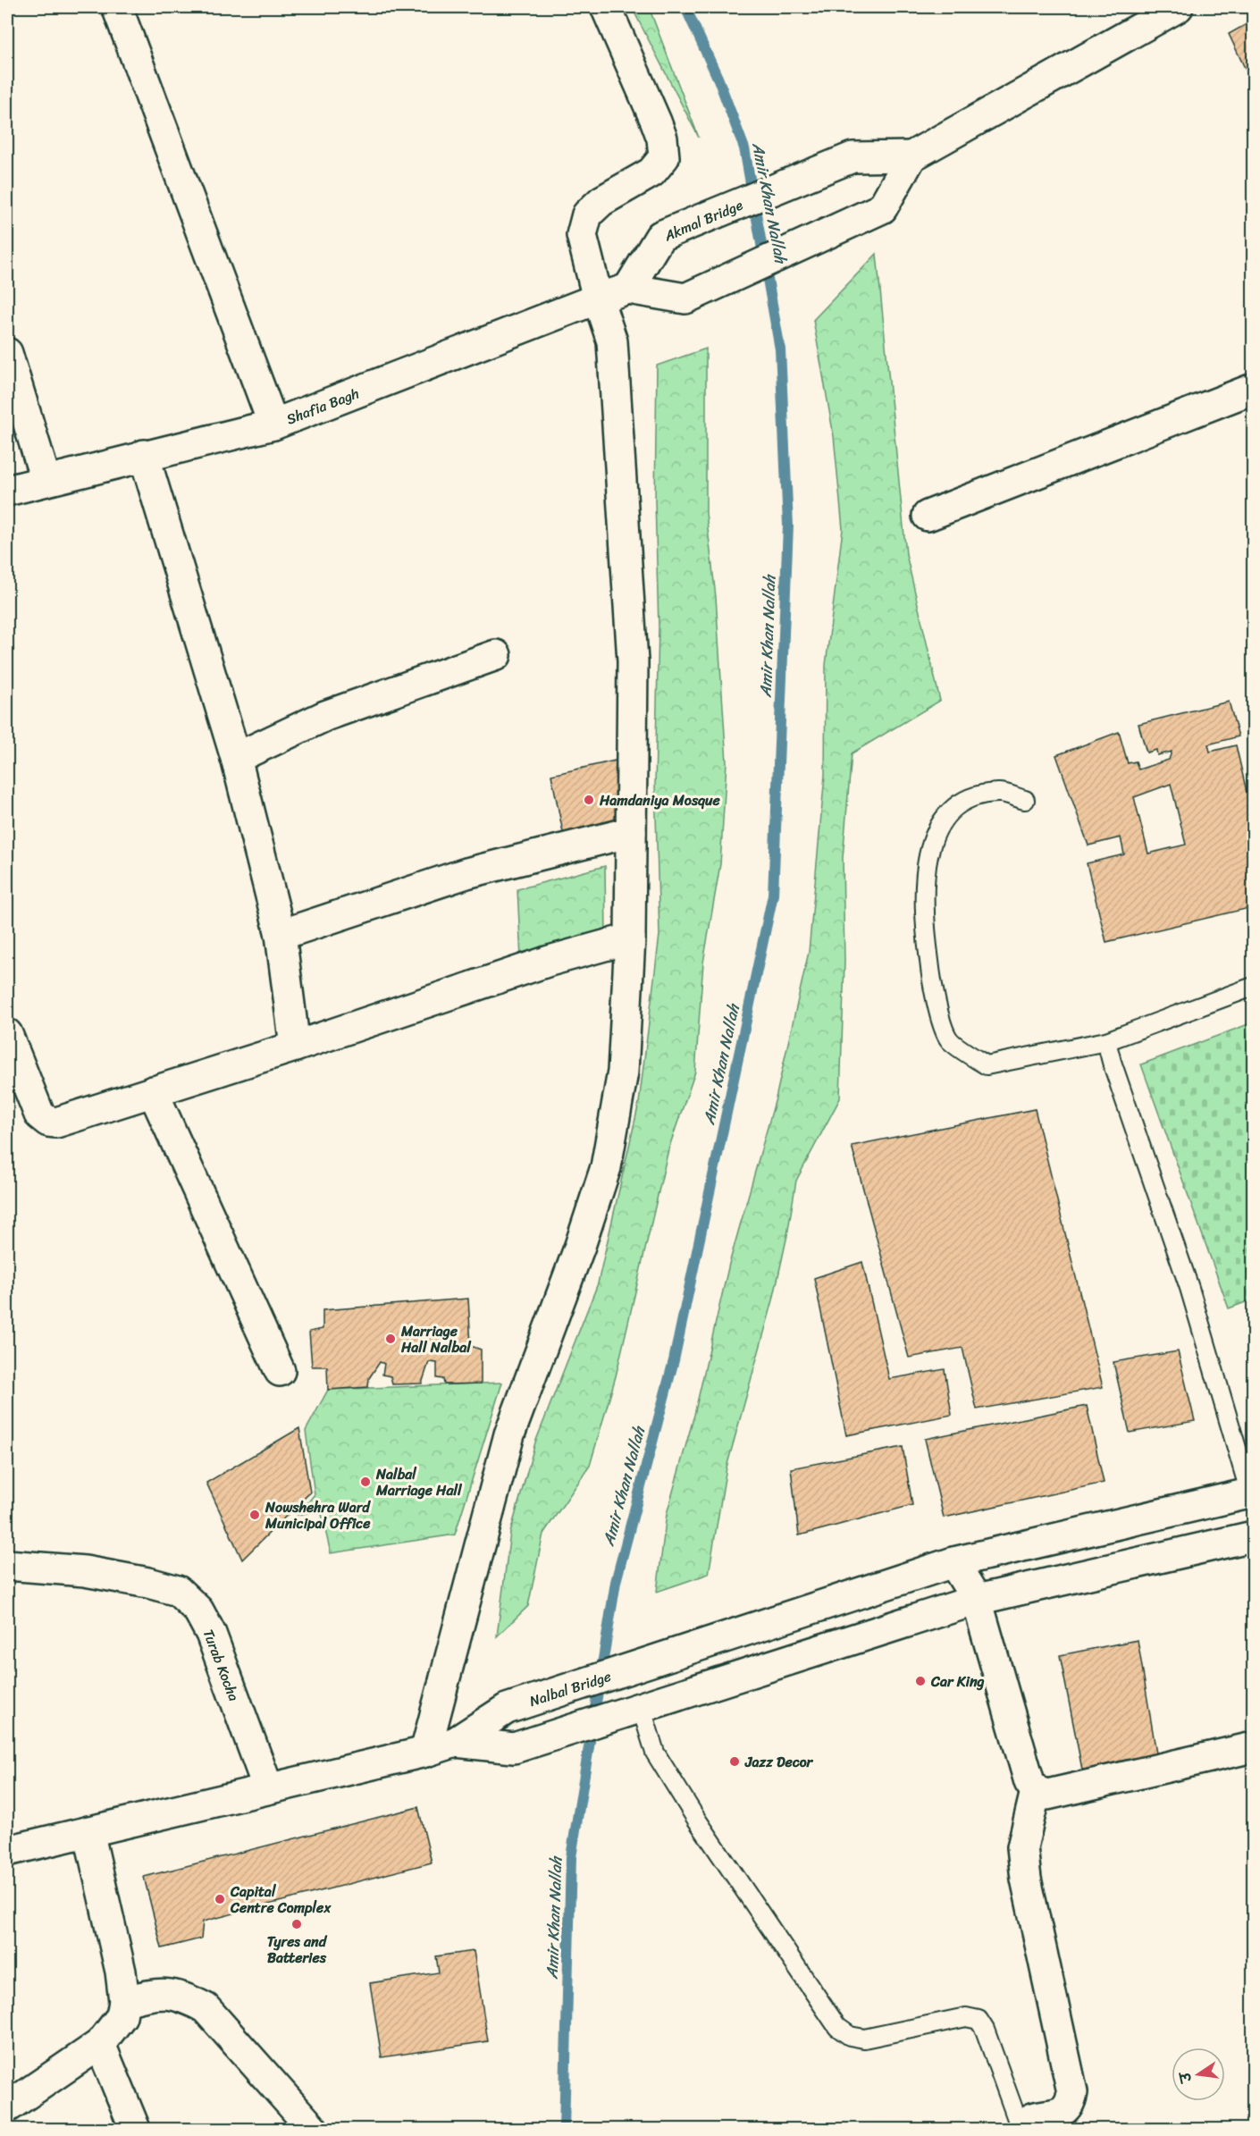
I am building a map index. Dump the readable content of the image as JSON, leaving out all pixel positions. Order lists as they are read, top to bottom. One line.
{"streets":{"main road":["Akmal Bridge","Shafia Bagh","Turab Kocha","Nalbal Bridge"]},"crossings":[["Akmal Bridge","Shafia Bagh"]],"water":["Amir Khan Nallah"],"places":["Hamdaniya Mosque","Marriage Hall Nalbal","Nalbal Marriage Hall","Nowshehra Ward Municipal Office","Car King","Jazz Decor","Capital Centre Complex","Tyres and Batteries"],"north":"left"}
